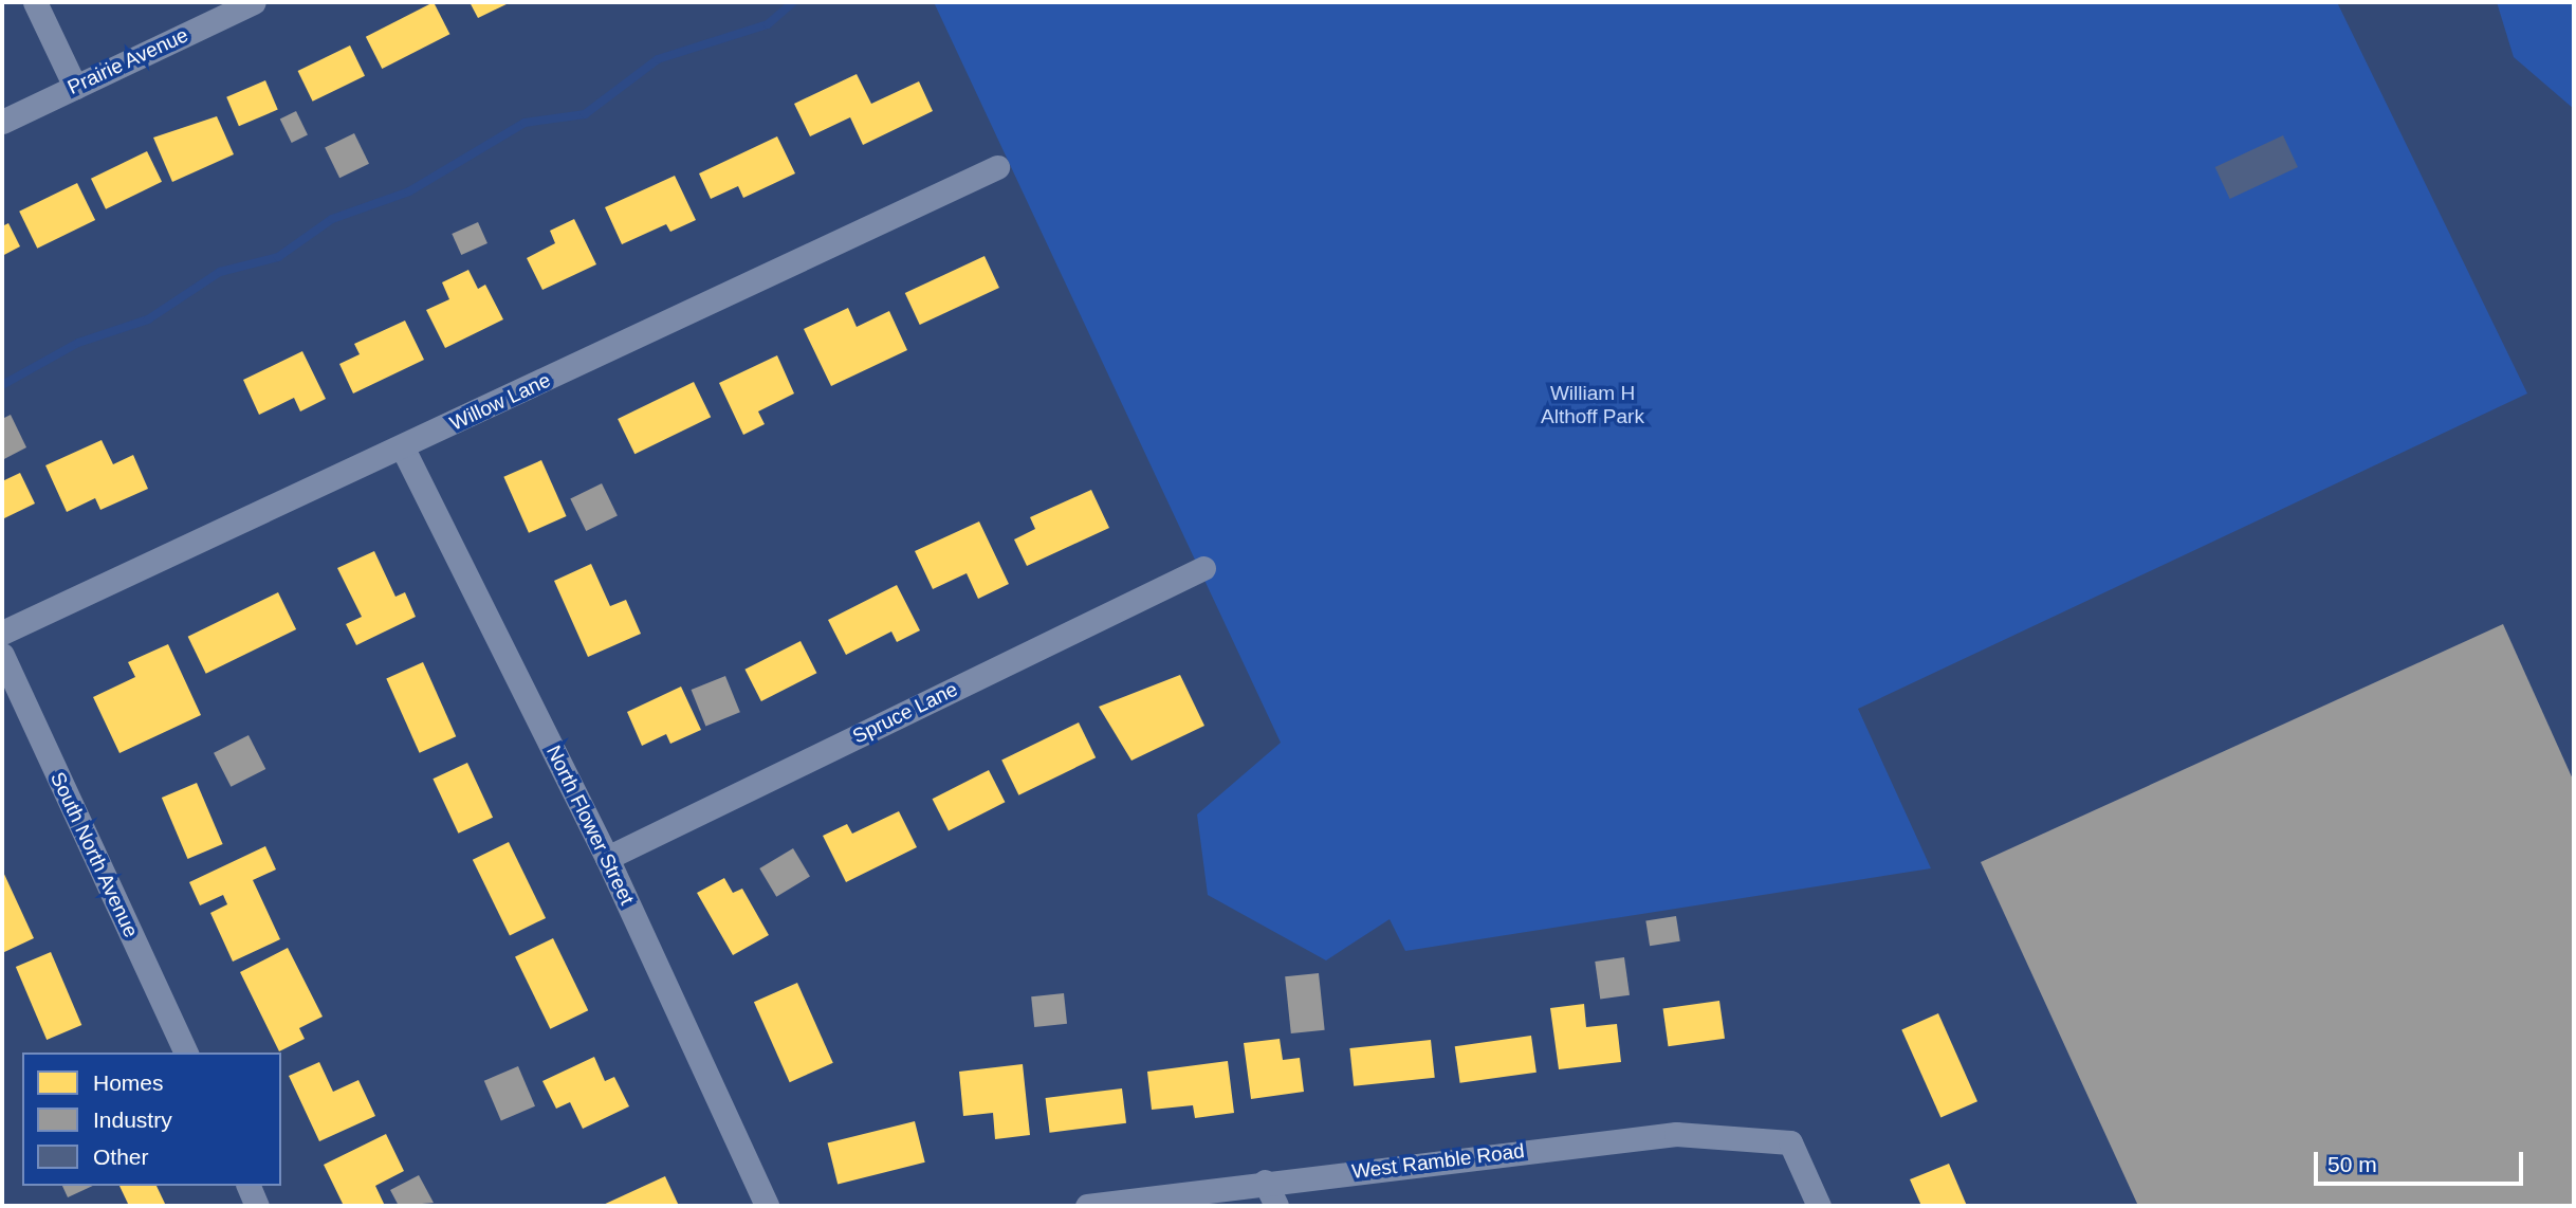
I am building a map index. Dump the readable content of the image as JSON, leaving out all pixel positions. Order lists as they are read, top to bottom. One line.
{"streets":{"street":["Prairie Avenue","Willow Lane","Spruce Lane","North Flower Street","South North Avenue","West Ramble Road"]},"crossings":[["Willow Lane","North Flower Street"],["Spruce Lane","North Flower Street"]],"parks":["William H Althoff Park"],"legend":["Homes","Industry","Other"],"scale_bar":"50 m"}
